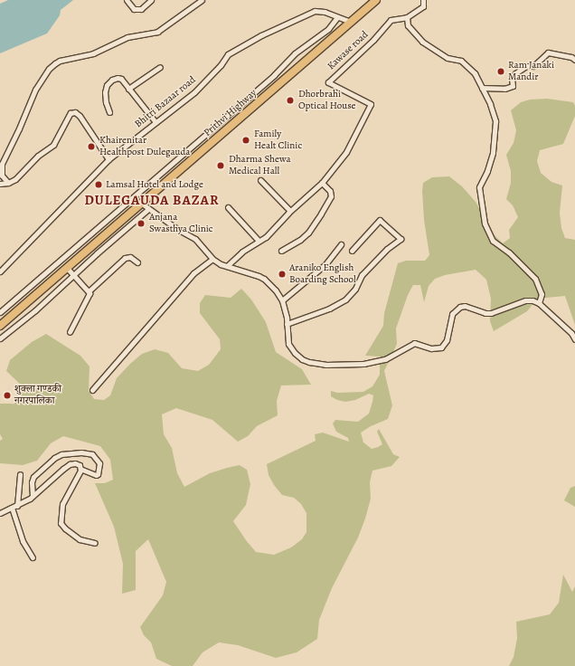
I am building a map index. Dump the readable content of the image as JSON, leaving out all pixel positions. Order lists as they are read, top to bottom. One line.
{"streets":{"highway":["Prithvi Highway"],"street":["Kawase road","Bhitri Bazaar road"]},"crossings":[["Bhitri Bazaar road","Prithvi Highway"]],"districts":["DULEGAUDA BAZAR"],"places":["Ram Janaki Mandir","Dhorbrahi Optical House","Family Healt Clinic","Khairenitar Healthpost Dulegauda","Dharma Shewa Medical Hall","Lamsal Hotel and Lodge","Anjana Swasthya Clinic","Araniko English Boarding School","शुक्ला गण्डकी नगरपालिका"]}
